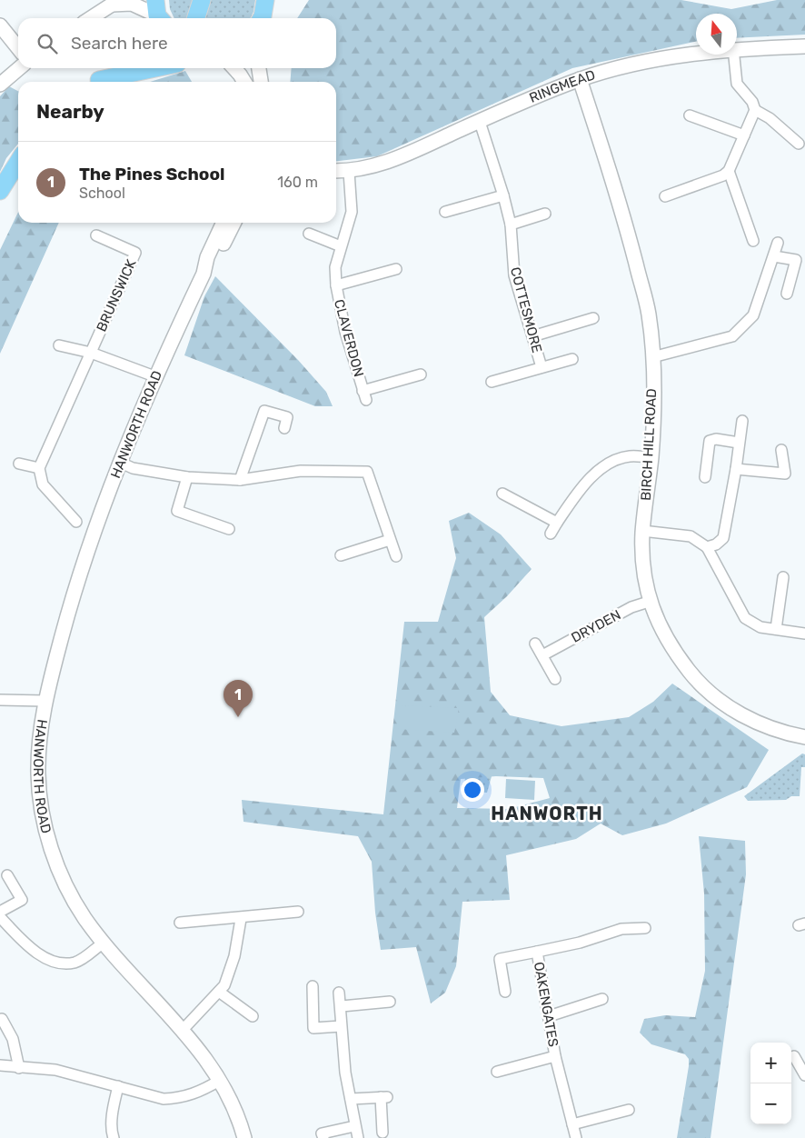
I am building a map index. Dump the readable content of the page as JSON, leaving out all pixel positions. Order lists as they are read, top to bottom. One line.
{"streets":{"street":["RINGMEAD","BRUNSWICK","COTTESMORE","CLAVERDON","HANWORTH ROAD","BIRCH HILL ROAD","DRYDEN","OAKENGATES"]},"crossings":[["RINGMEAD","COTTESMORE"],["RINGMEAD","CLAVERDON"],["RINGMEAD","BIRCH HILL ROAD"],["BIRCH HILL ROAD","DRYDEN"]],"districts":["HANWORTH"],"north":"top","page":{"search":"Search here","heading":"Nearby","list":[{"mark":"1","name":"The Pines School","note":"School","value":"160 m"}],"pins":"1","map_buttons":["+","−"]}}
